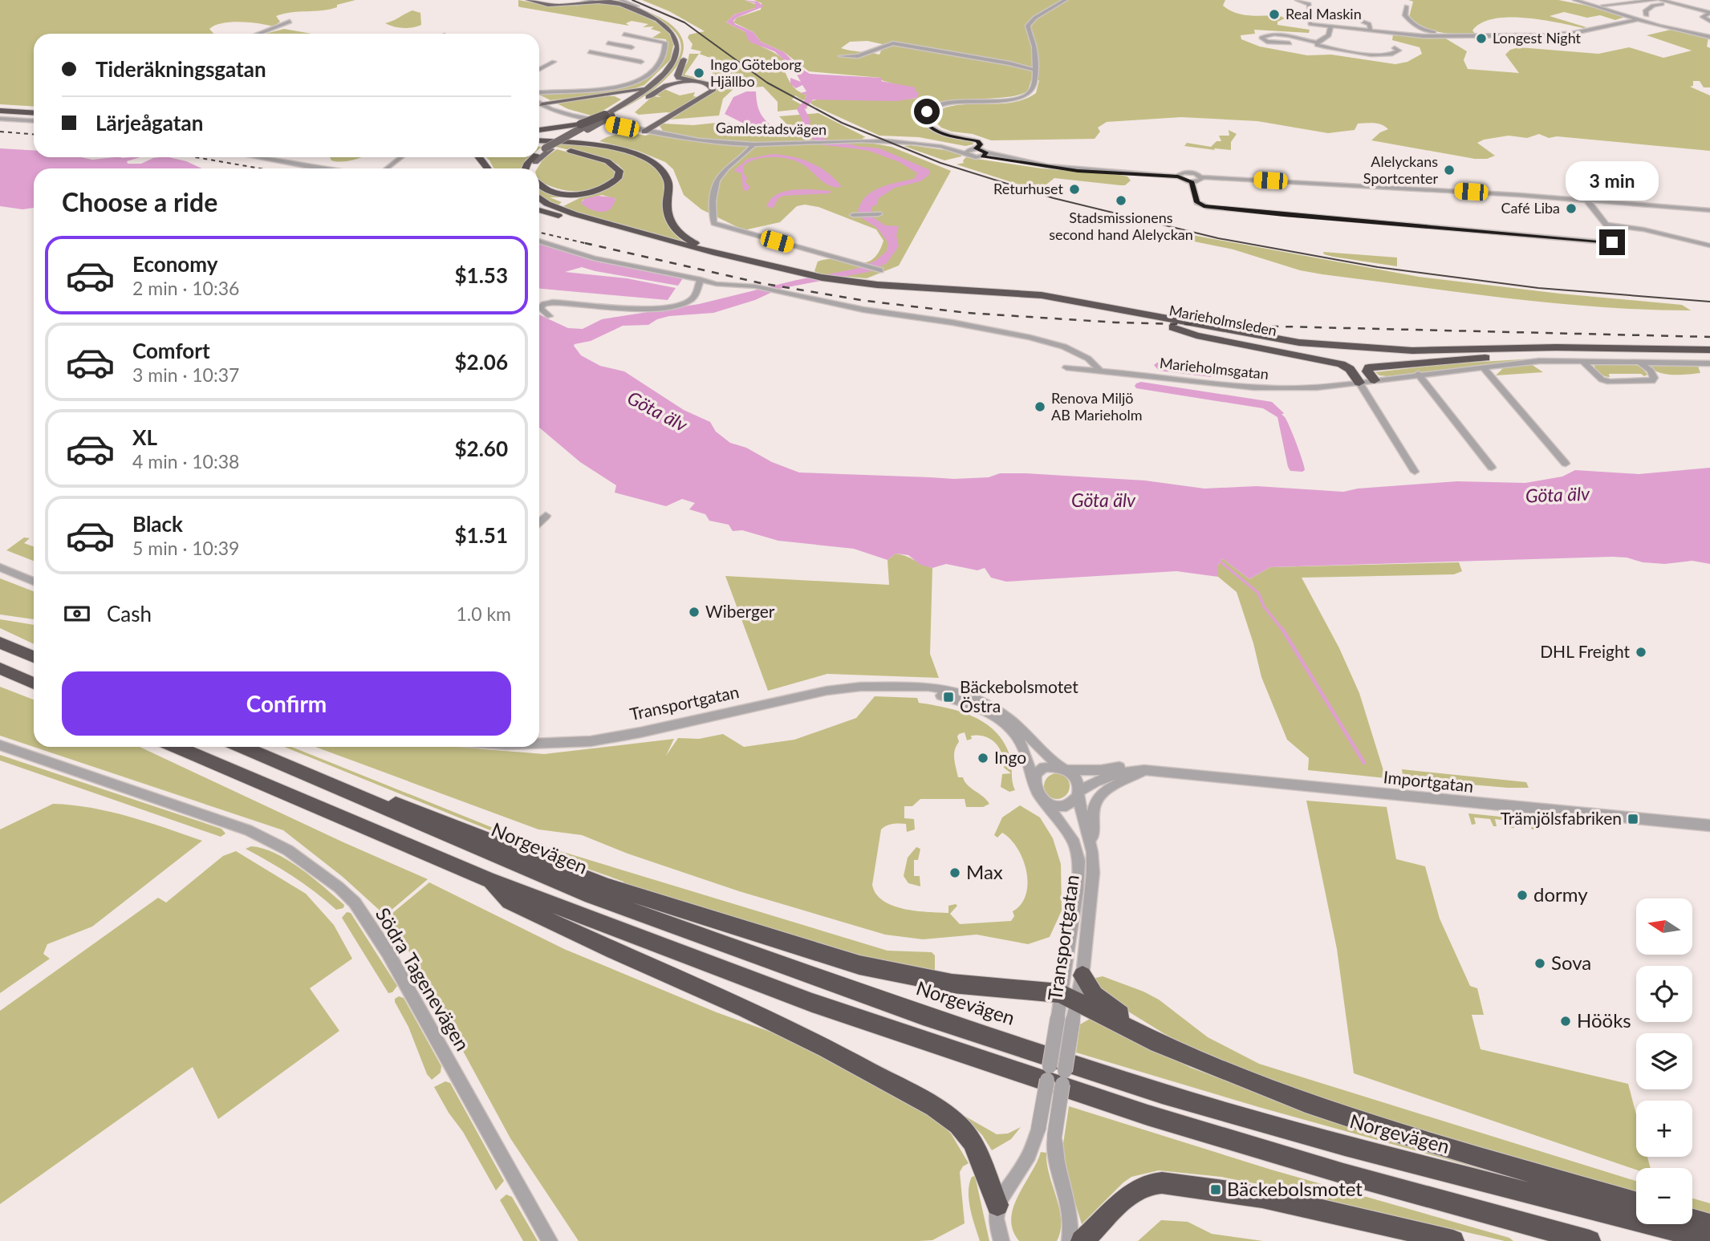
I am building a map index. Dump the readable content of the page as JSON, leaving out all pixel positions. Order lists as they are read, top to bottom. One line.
{"streets":{"highway":["Marieholmsleden","Norgevägen"],"street":["Gamlestadsvägen","Marieholmsgatan","Transportgatan","Importgatan","Södra Tagenevägen"]},"crossings":[["Transportgatan","Importgatan"]],"water":["Göta älv"],"places":{"other":["Real Maskin","Longest Night","Ingo Göteborg Hjällbo","Alelyckans Sportcenter","Returhuset","Stadsmissionens second hand Alelyckan","Café Liba","Renova Miljö AB Marieholm","Wiberger","DHL Freight","Ingo","Max","dormy","Sova","Hööks"],"transit":["Bäckebolsmotet Östra","Trämjölsfabriken","Bäckebolsmotet"]},"north":"left","page":{"banner":["Tideräkningsgatan","Lärjeågatan"],"bubble":"3 min","heading":"Choose a ride","list":[{"name":"Economy","note":"2 min · 10:36","value":"$1.53"},{"name":"Comfort","note":"3 min · 10:37","value":"$2.06"},{"name":"XL","note":"4 min · 10:38","value":"$2.60"},{"name":"Black","note":"5 min · 10:39","value":"$1.51"}],"pay":["Cash","1.0 km"],"buttons":"Confirm","map_buttons":["+","−"]}}
